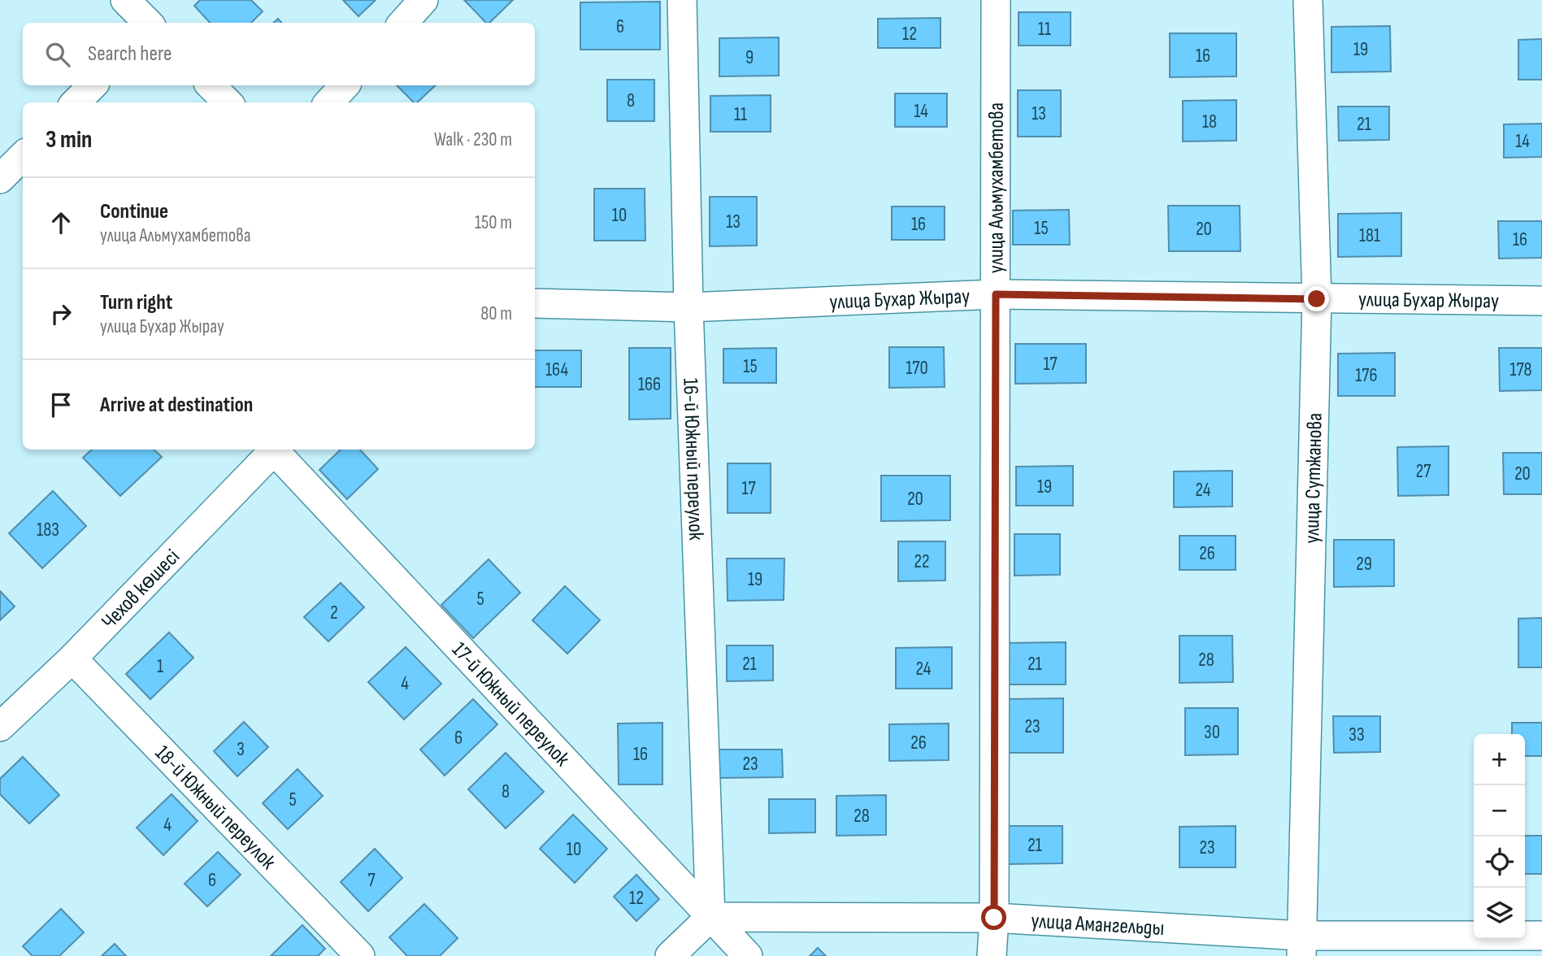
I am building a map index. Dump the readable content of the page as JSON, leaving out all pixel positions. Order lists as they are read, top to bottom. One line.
{"streets":{"street":["улица Альмухамбетова","улица Бухар Жырау","16-й Южный переулок","улица Сутжанова","Чехов көшесі","17-й Южный переулок","18-й Южный переулок","улица Амангельды"]},"crossings":[["улица Альмухамбетова","улица Бухар Жырау"],["улица Альмухамбетова","улица Амангельды"],["улица Бухар Жырау","16-й Южный переулок"],["улица Бухар Жырау","улица Сутжанова"],["16-й Южный переулок","17-й Южный переулок"],["16-й Южный переулок","улица Амангельды"],["улица Сутжанова","улица Амангельды"],["Чехов көшесі","18-й Южный переулок"],["17-й Южный переулок","улица Амангельды"]],"house_numbers":["6","11","12","19","16","9","8","14","13","11","18","21","14","10","13","16","15","20","181","16","17","15","170","164","178","176","166","27","20","19","17","24","20","183","26","22","29","19","5","2","28","21","21","1","24","4","23","30","33","6","26","3","16","23","8","5","28","4","21","23","10","6","7","12"],"page":{"search":"Search here","heading":["3 min","Walk · 230 m"],"list":[["Continue","улица Альмухамбетова","150 m"],["Turn right","улица Бухар Жырау","80 m"],"Arrive at destination"],"map_buttons":["+","−"]}}
